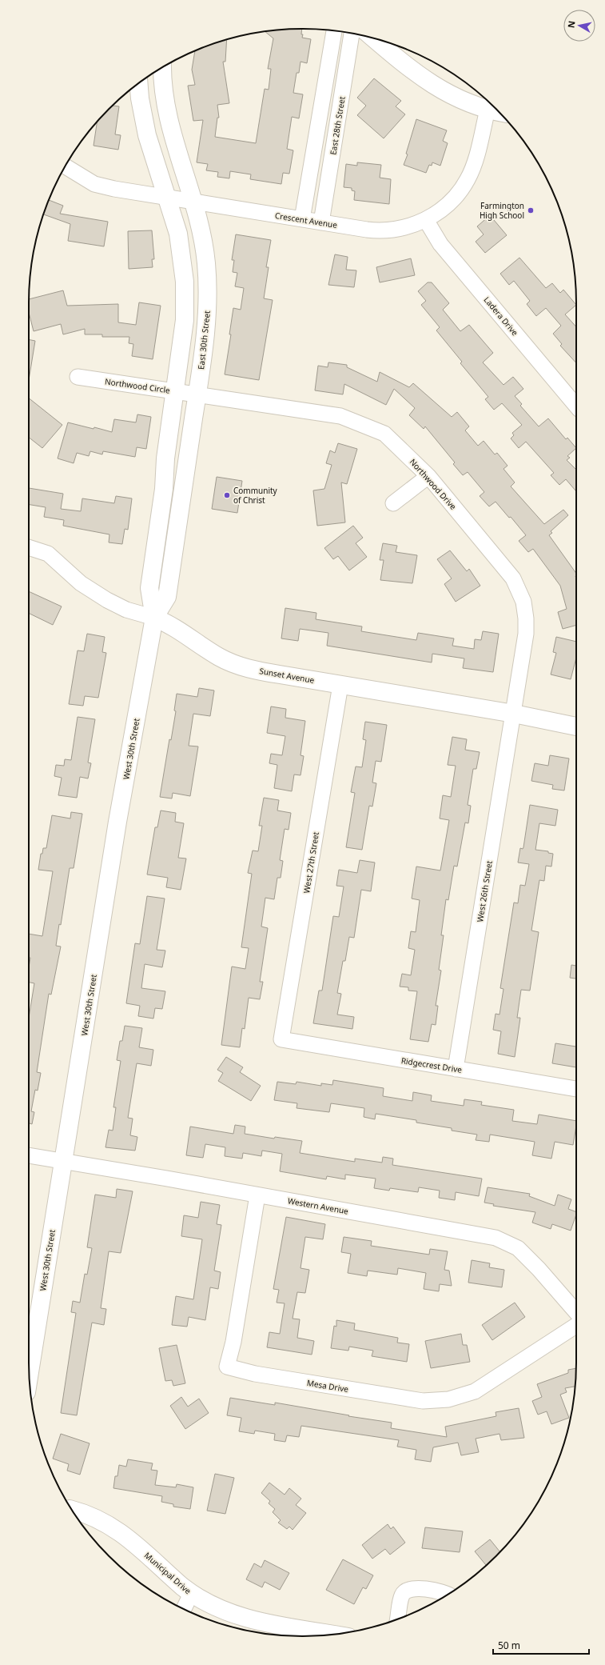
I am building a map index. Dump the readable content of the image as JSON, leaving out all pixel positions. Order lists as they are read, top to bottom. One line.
{"streets":{"main road":["East 30th Street","Sunset Avenue","West 30th Street","Municipal Drive"],"street":["East 28th Street","Crescent Avenue","Ladera Drive","Northwood Circle","Northwood Drive","West 27th Street","West 26th Street","Ridgecrest Drive","Western Avenue","Mesa Drive"]},"crossings":[["East 28th Street","Crescent Avenue"],["Crescent Avenue","Ladera Drive"],["Crescent Avenue","East 30th Street"],["East 30th Street","Northwood Circle"],["East 30th Street","Northwood Drive"],["East 30th Street","Sunset Avenue"],["East 30th Street","West 30th Street"],["Northwood Circle","Northwood Drive"],["Northwood Drive","Sunset Avenue"],["Northwood Drive","West 26th Street"],["Sunset Avenue","West 30th Street"],["Sunset Avenue","West 27th Street"],["Sunset Avenue","West 26th Street"],["West 30th Street","Western Avenue"],["West 27th Street","Ridgecrest Drive"],["West 26th Street","Ridgecrest Drive"],["Western Avenue","Mesa Drive"]],"places":["Farmington High School","Community of Christ"],"scale_bar":"50 m","north":"left"}
